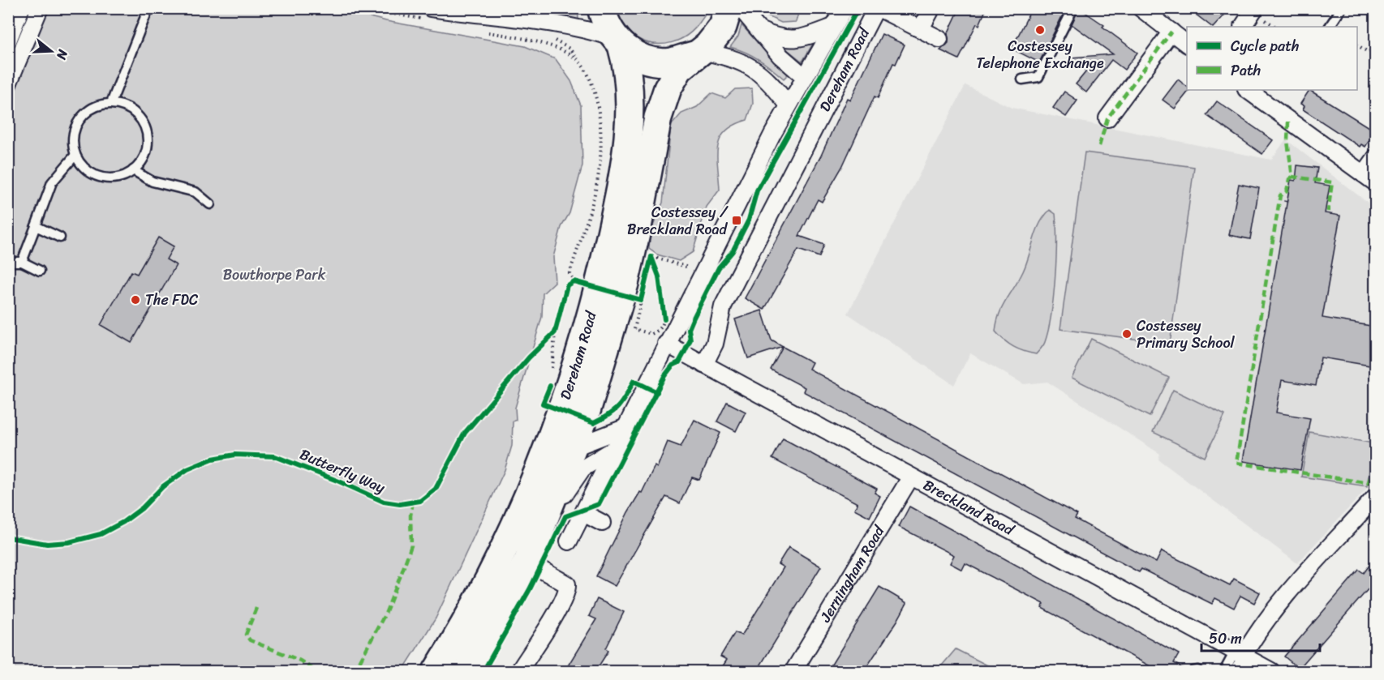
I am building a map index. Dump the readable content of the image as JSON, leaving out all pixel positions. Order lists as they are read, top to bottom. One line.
{"streets":{"highway":["Dereham Road"],"street":["Breckland Road","Jerningham Road"],"cycle path":["Butterfly Way"]},"crossings":[["Dereham Road","Breckland Road"],["Breckland Road","Jerningham Road"]],"parks":["Bowthorpe Park"],"places":{"other":["Costessey Telephone Exchange","The FDC","Costessey Primary School"],"transit":["Costessey / Breckland Road"]},"legend":["Cycle path","Path"],"scale_bar":"50 m","north":"right"}
